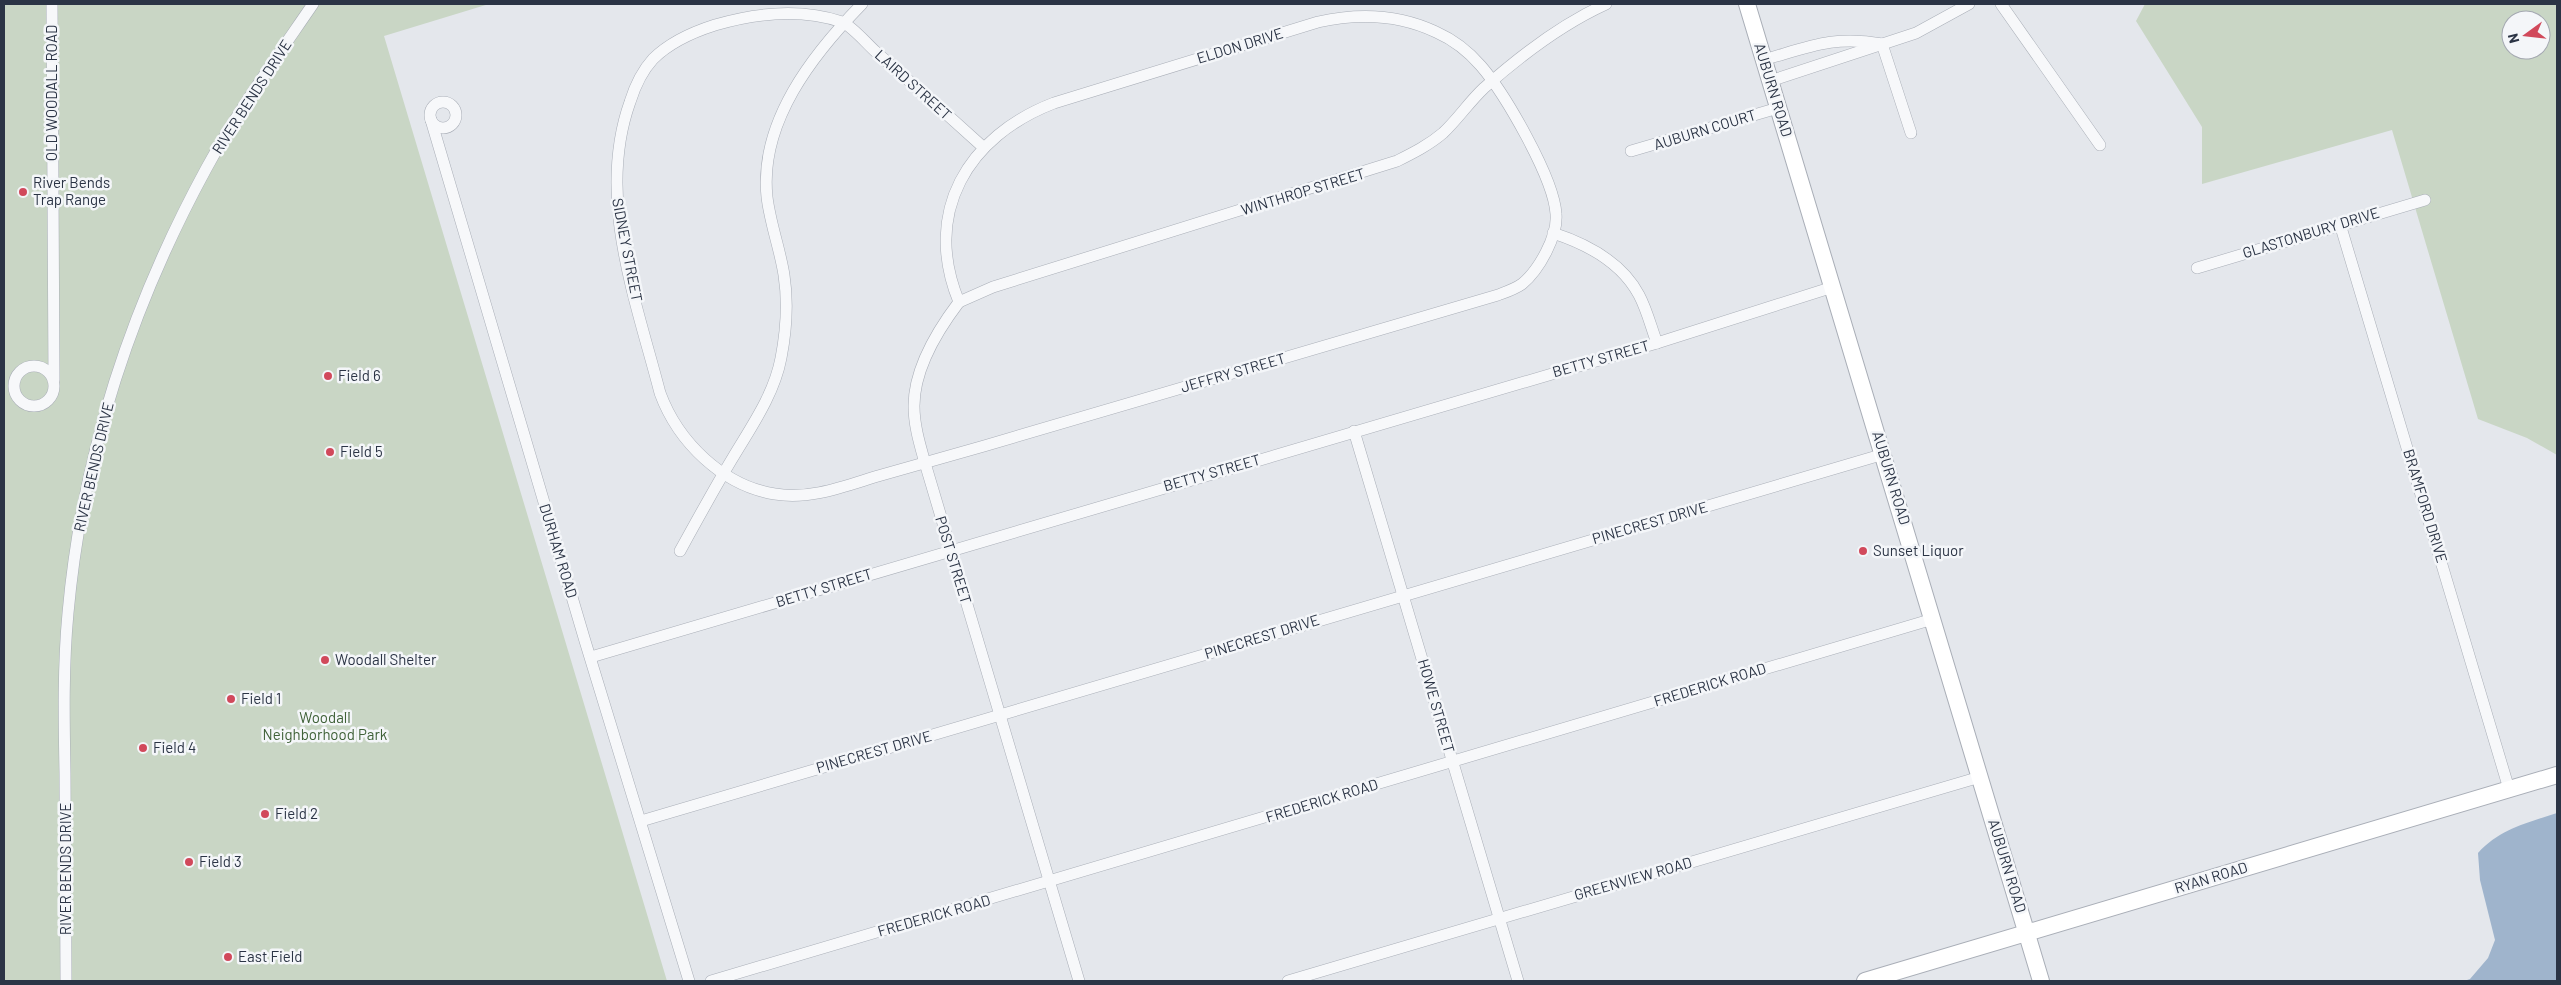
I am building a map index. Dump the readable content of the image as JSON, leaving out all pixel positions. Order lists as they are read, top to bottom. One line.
{"streets":{"main road":["AUBURN ROAD","RYAN ROAD"],"street":["ELDON DRIVE","LAIRD STREET","OLD WOODALL ROAD","RIVER BENDS DRIVE","AUBURN COURT","WINTHROP STREET","GLASTONBURY DRIVE","SIDNEY STREET","BETTY STREET","JEFFRY STREET","BRAMFORD DRIVE","PINECREST DRIVE","DURHAM ROAD","POST STREET","FREDERICK ROAD","HOWE STREET","GREENVIEW ROAD"]},"crossings":[["ELDON DRIVE","LAIRD STREET"],["ELDON DRIVE","WINTHROP STREET"],["ELDON DRIVE","JEFFRY STREET"],["LAIRD STREET","SIDNEY STREET"],["AUBURN ROAD","AUBURN COURT"],["AUBURN ROAD","BETTY STREET"],["AUBURN ROAD","PINECREST DRIVE"],["AUBURN ROAD","FREDERICK ROAD"],["AUBURN ROAD","RYAN ROAD"],["AUBURN ROAD","GREENVIEW ROAD"],["WINTHROP STREET","JEFFRY STREET"],["WINTHROP STREET","POST STREET"],["GLASTONBURY DRIVE","BRAMFORD DRIVE"],["SIDNEY STREET","JEFFRY STREET"],["BETTY STREET","DURHAM ROAD"],["BETTY STREET","POST STREET"],["BETTY STREET","HOWE STREET"],["JEFFRY STREET","POST STREET"],["BRAMFORD DRIVE","RYAN ROAD"],["PINECREST DRIVE","DURHAM ROAD"],["PINECREST DRIVE","POST STREET"],["PINECREST DRIVE","HOWE STREET"],["POST STREET","FREDERICK ROAD"],["FREDERICK ROAD","HOWE STREET"],["HOWE STREET","GREENVIEW ROAD"]],"parks":["Woodall Neighborhood Park"],"places":["River Bends Trap Range","Field 6","Field 5","Sunset Liquor","Woodall Shelter","Field 1","Field 4","Field 2","Field 3","East Field"],"north":"left"}
